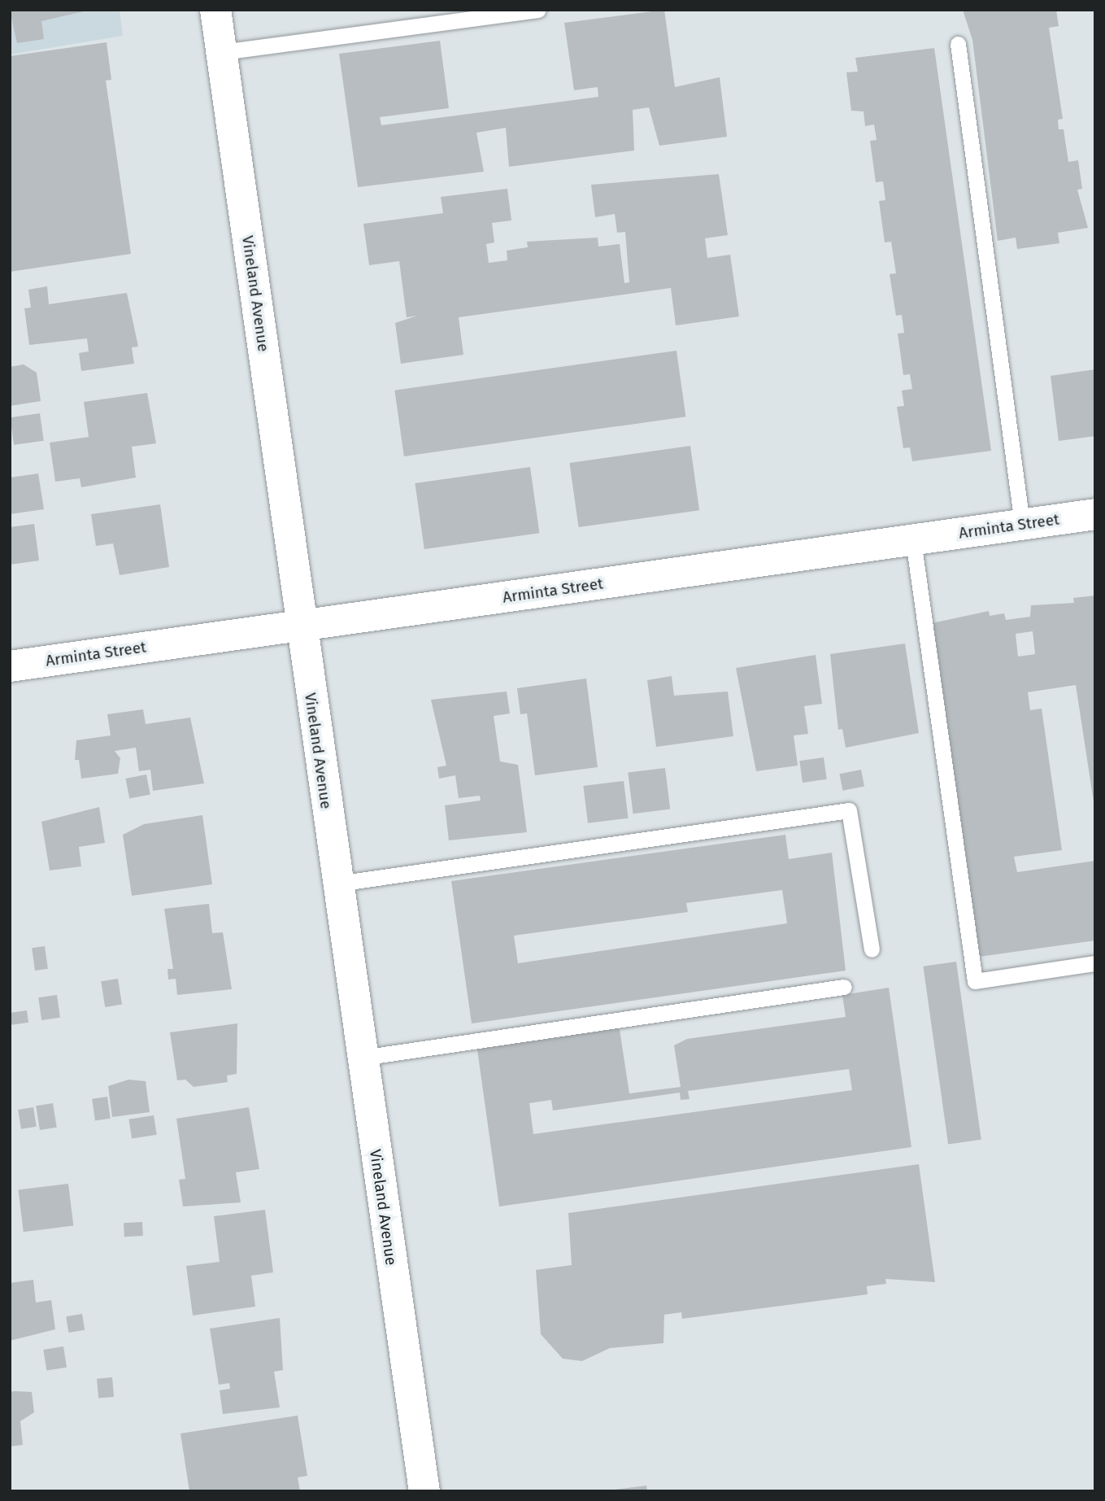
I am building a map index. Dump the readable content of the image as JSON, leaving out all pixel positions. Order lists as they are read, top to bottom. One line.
{"streets":{"main road":["Vineland Avenue","Arminta Street"]},"crossings":[["Vineland Avenue","Arminta Street"]]}
